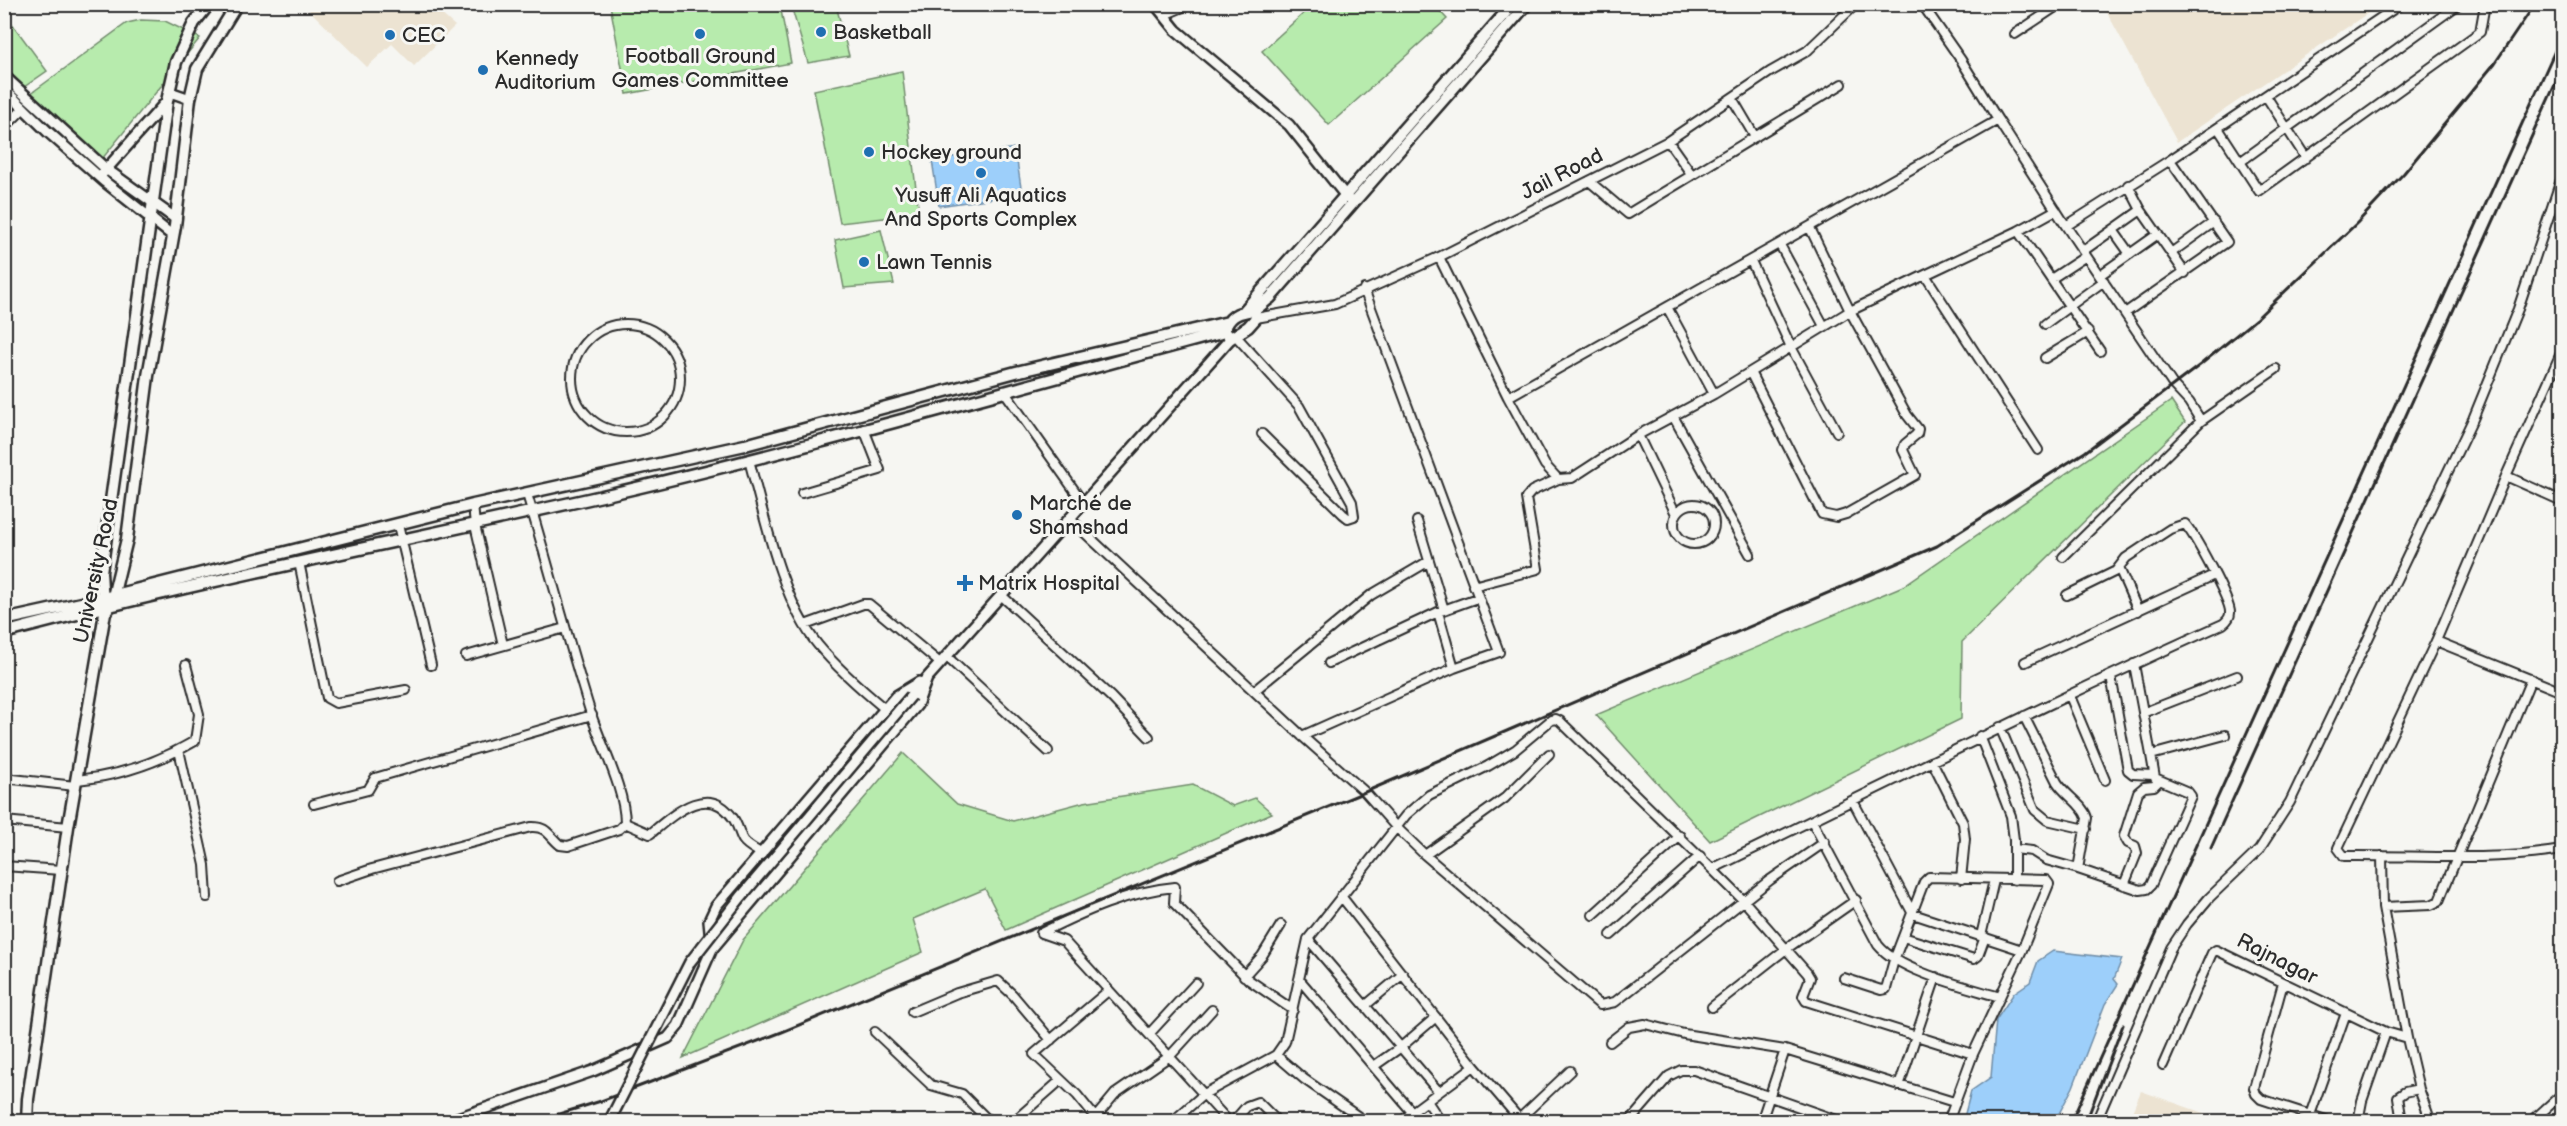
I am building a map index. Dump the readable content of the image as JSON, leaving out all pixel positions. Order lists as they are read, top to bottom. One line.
{"streets":{"main road":["University Road"],"street":["Jail Road","Rajnagar"]},"places":{"other":["Basketball","Football Ground Games Committee","CEC","Kennedy Auditorium","Hockey ground","Yusuff Ali Aquatics And Sports Complex","Lawn Tennis","Marché de Shamshad"],"health":["Matrix Hospital"]}}
